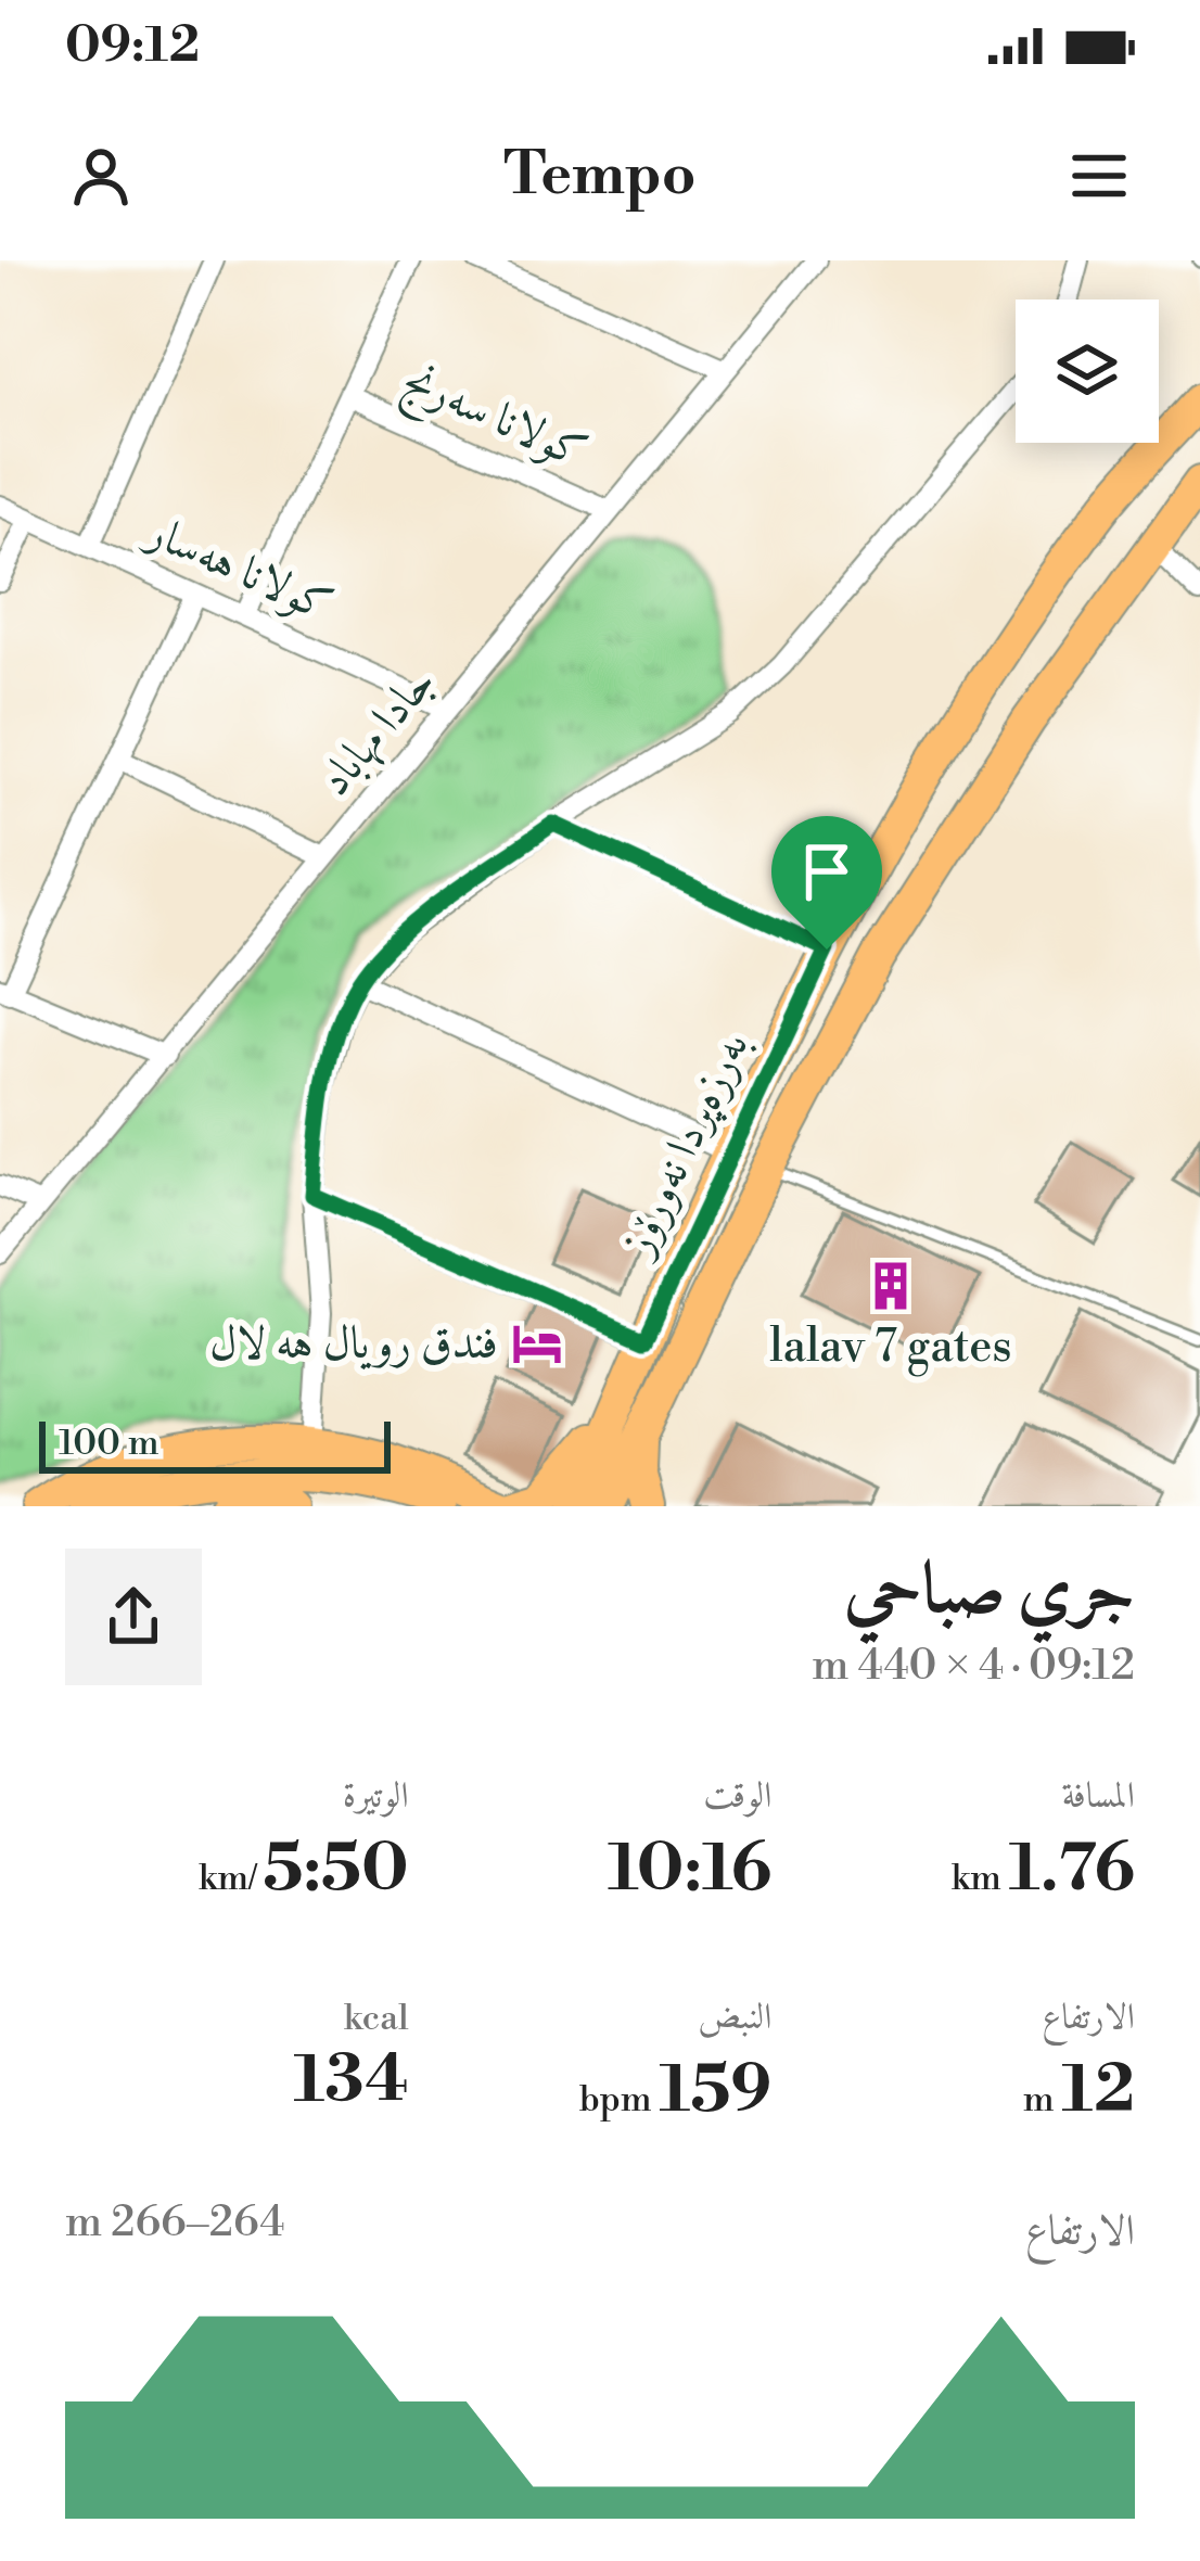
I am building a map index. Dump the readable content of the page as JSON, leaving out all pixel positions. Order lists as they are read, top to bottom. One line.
{"streets":{"main road":["بەرزەپردا نەورۆز"],"street":["کولانا سەرنج","کولانا هه‌سار","جادا مهاباد"]},"crossings":[["کولانا سەرنج","جادا مهاباد"],["کولانا هه‌سار","جادا مهاباد"]],"places":{"building":["lalav 7 gates"],"hotel":["فندق رويال هه لال"]},"scale_bar":"100 m","page":{"status":"09:12","header":"Tempo","scale":"100 m","heading":["جري صباحي","09:12 · 4 × 440 m"],"stats":[["المسافة","1.76 km"],["الوقت","10:16"],["الوتيرة","5:50 /km"],["الارتفاع","12 m"],["النبض","159 bpm"],["kcal","134"]],"chart":["الارتفاع","264–266 m"]}}
